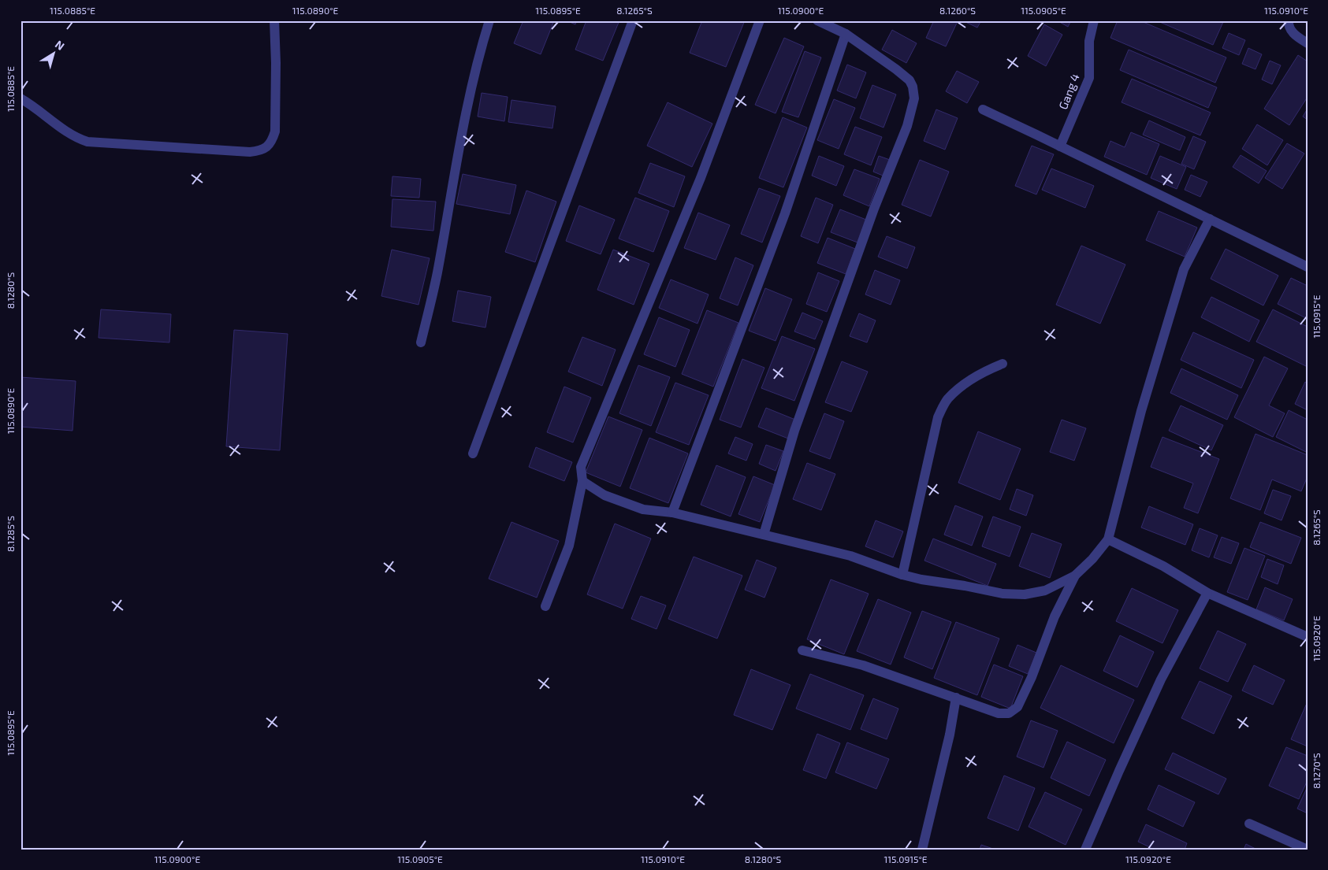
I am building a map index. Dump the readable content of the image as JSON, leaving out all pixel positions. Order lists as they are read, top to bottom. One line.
{"streets":{"street":["Gang 4"]},"north":"top right","coordinates":["115.0885°E","115.0890°E","115.0895°E","8.1265°S","115.0900°E","8.1260°S","115.0905°E","115.0910°E","8.1280°S","115.0915°E","8.1285°S","115.0920°E","8.1270°S"]}
